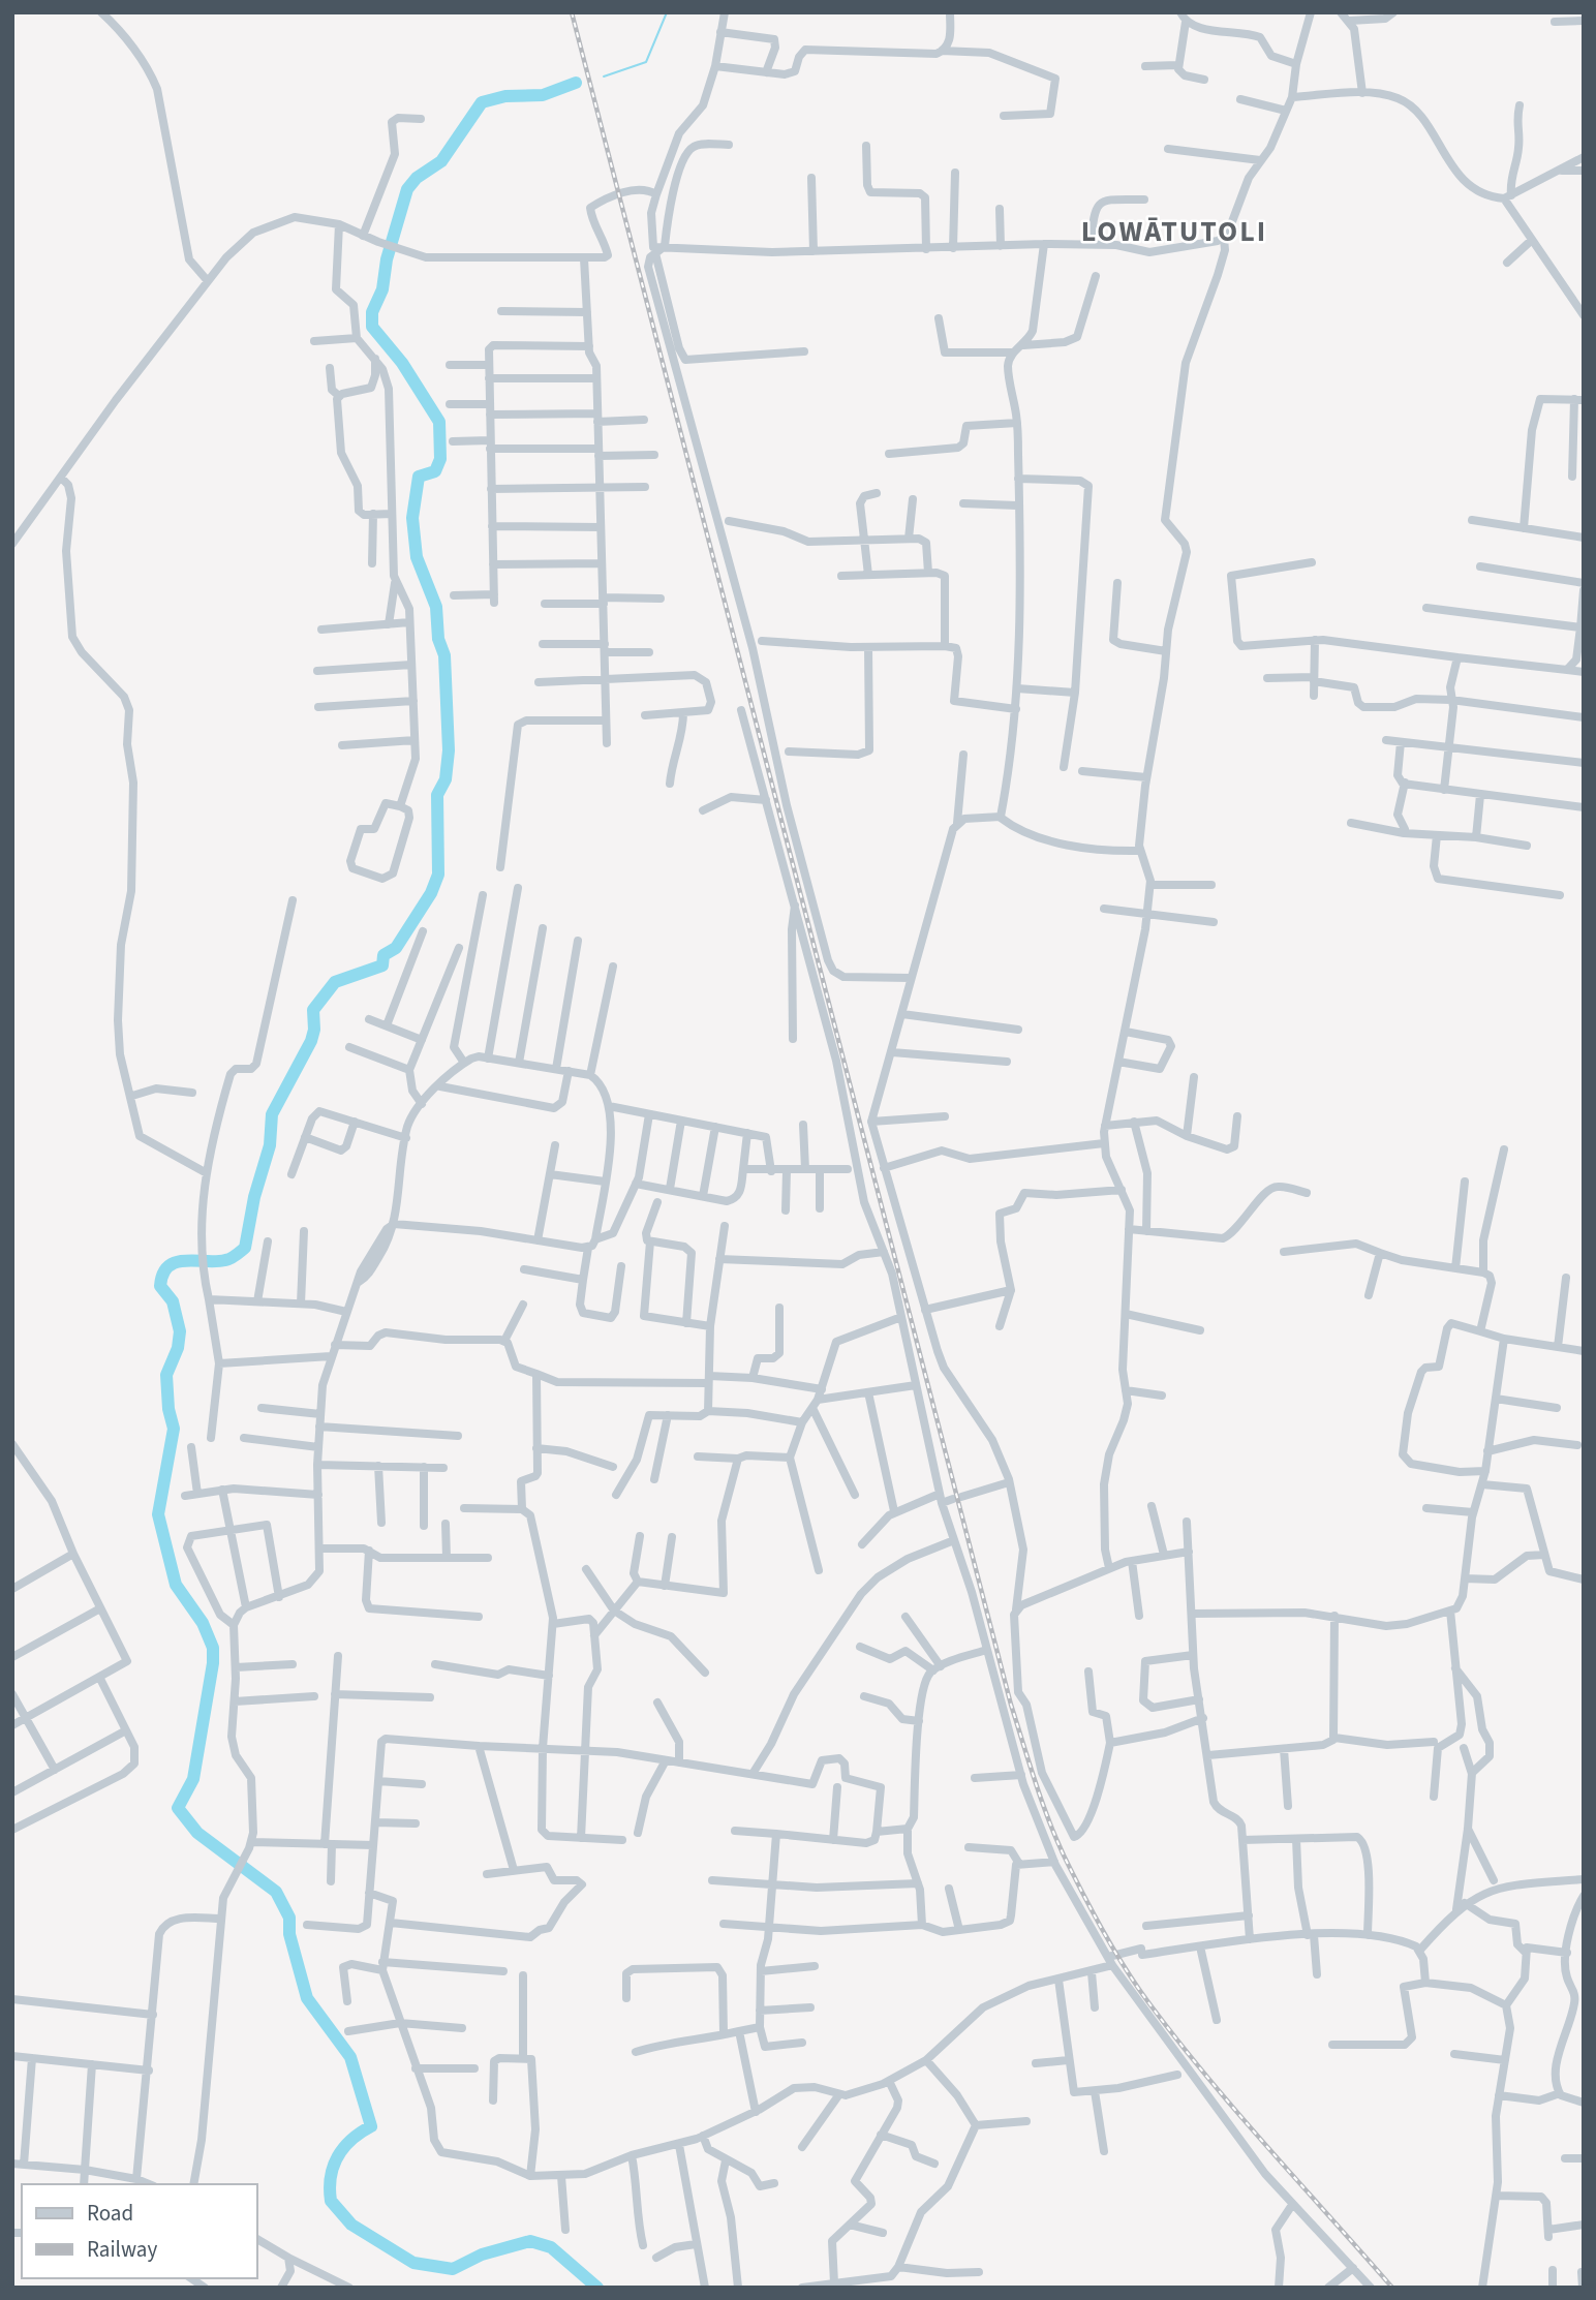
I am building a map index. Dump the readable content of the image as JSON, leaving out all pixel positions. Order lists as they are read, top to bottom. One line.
{"districts":["LOWĀTUTOLI"],"legend":["Road","Railway"]}
